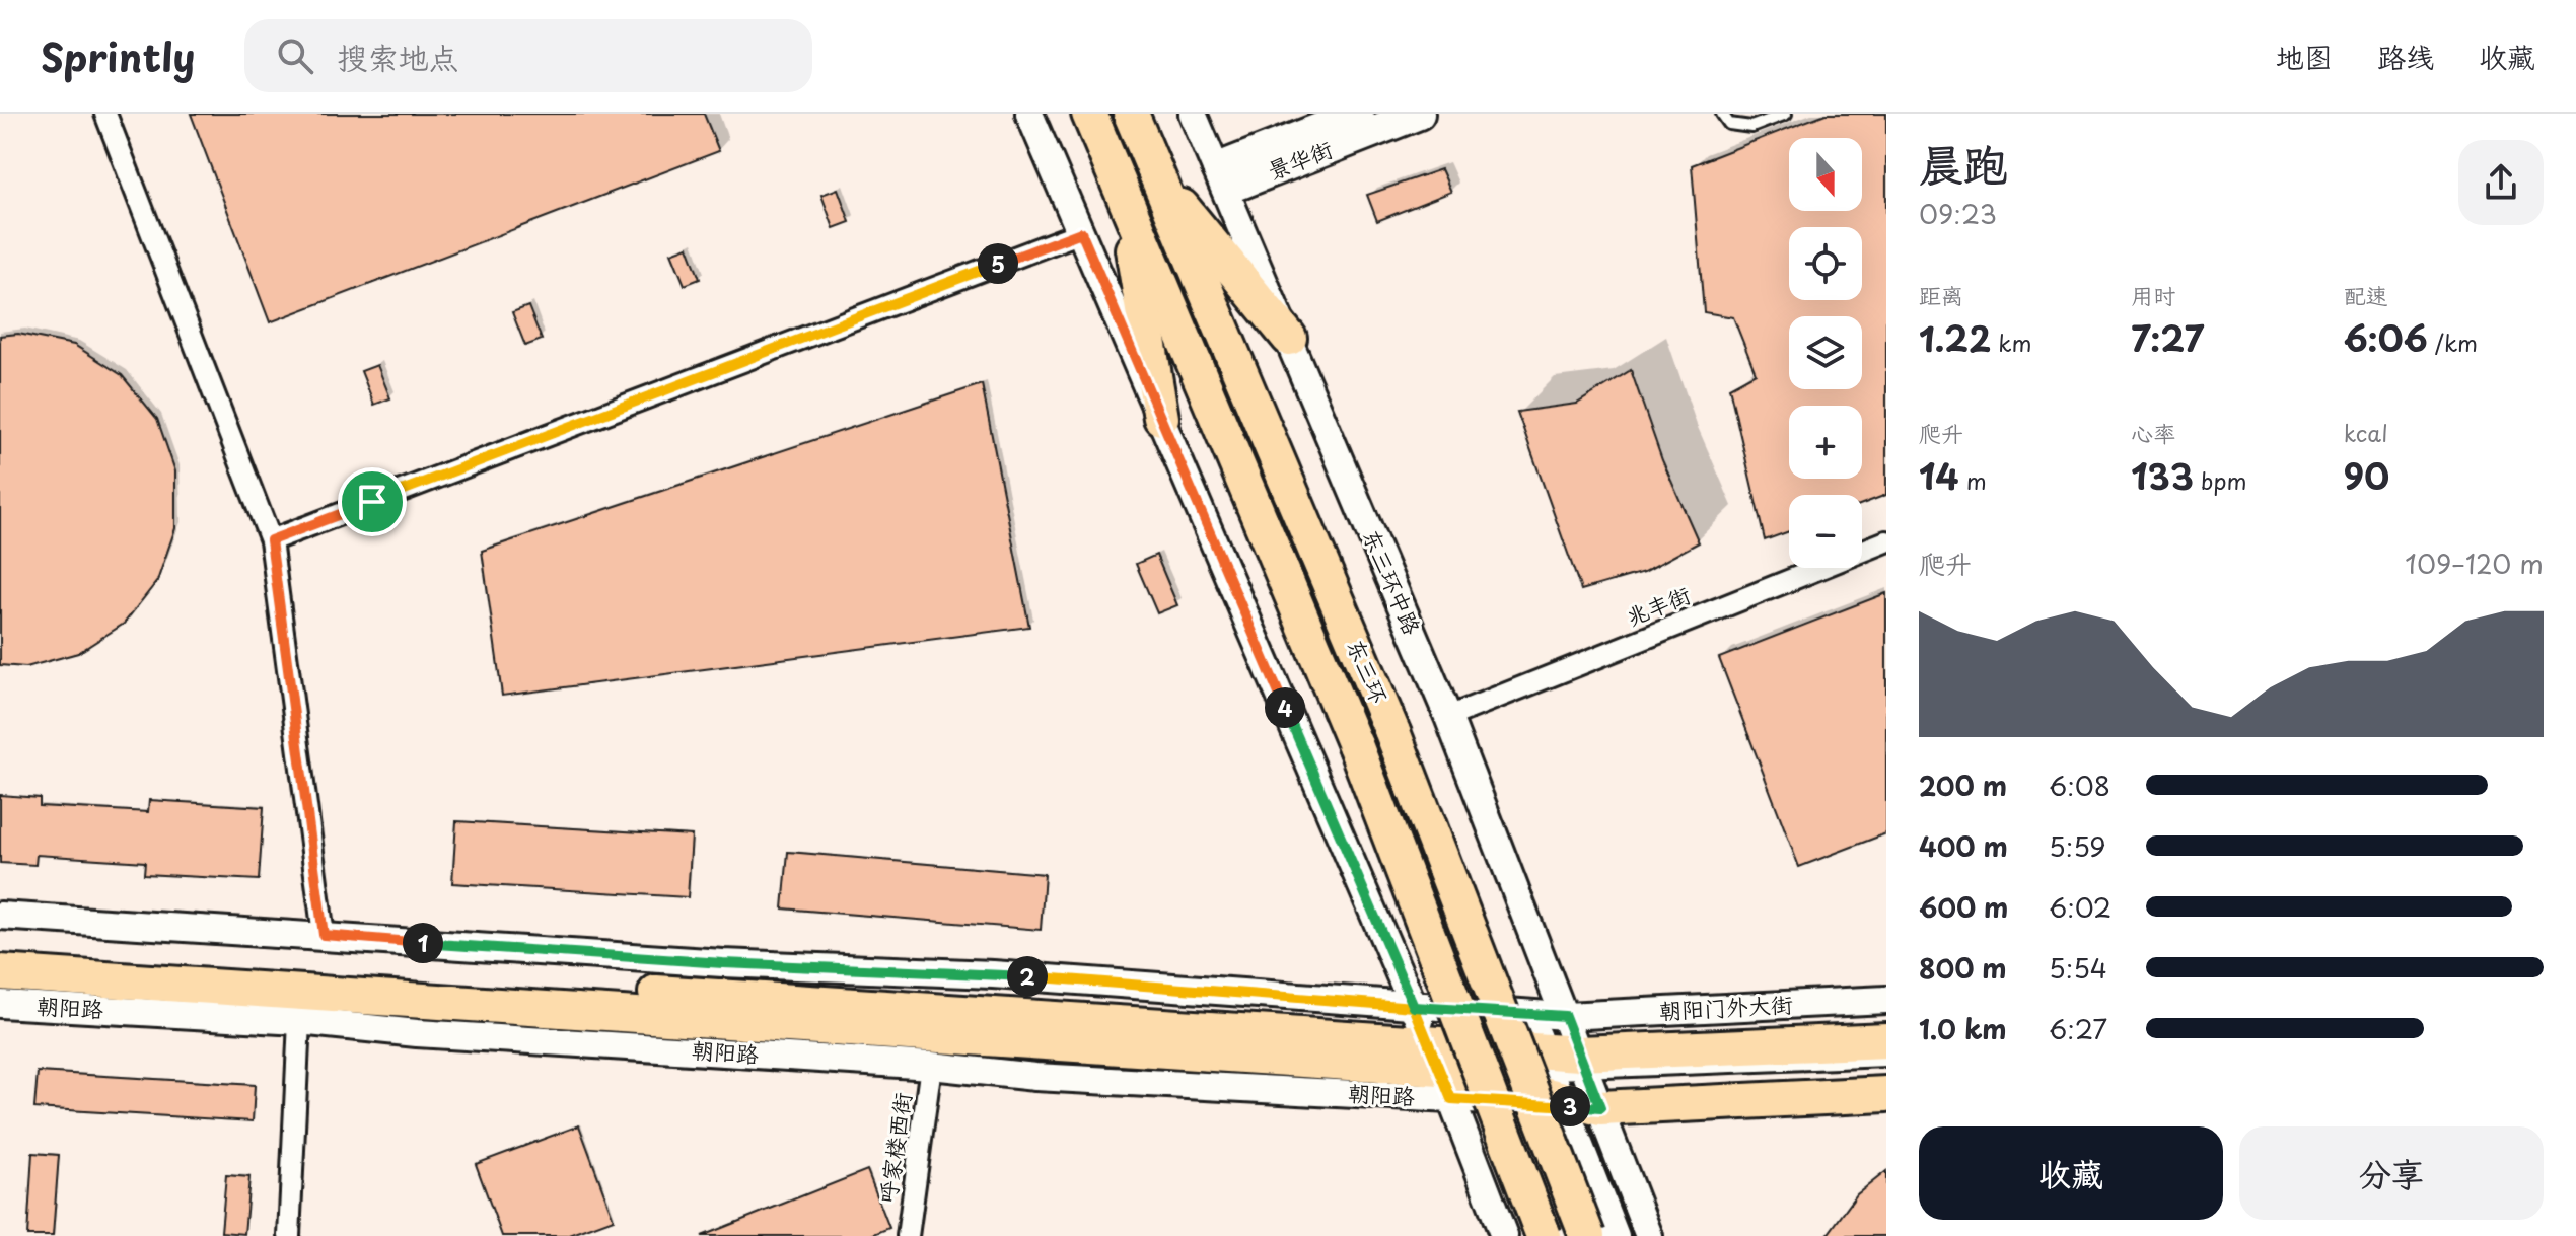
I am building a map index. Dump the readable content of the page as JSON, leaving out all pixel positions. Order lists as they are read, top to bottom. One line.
{"streets":{"highway":["东三环","朝阳路","朝阳门外大街"],"main road":["景华街"],"street":["东三环中路","兆丰街","呼家楼西街"]},"crossings":[["景华街","东三环中路"],["东三环中路","兆丰街"],["东三环中路","朝阳门外大街"],["朝阳路","呼家楼西街"]],"north":"bottom","page":{"header":"Sprintly","search":"搜索地点","nav":["地图","路线","收藏"],"heading":["晨跑","09:23"],"map_buttons":["+","−"],"pins":["5","4","1","2","3"],"stats":[["距离","1.22 km"],["用时","7:27"],["配速","6:06 /km"],["爬升","14 m"],["心率","133 bpm"],["kcal","90"]],"chart":["爬升","109–120 m"],"list":[{"name":"200 m","note":"6:08"},{"name":"400 m","note":"5:59"},{"name":"600 m","note":"6:02"},{"name":"800 m","note":"5:54"},{"name":"1.0 km","note":"6:27"}],"buttons":["收藏","分享"]}}
